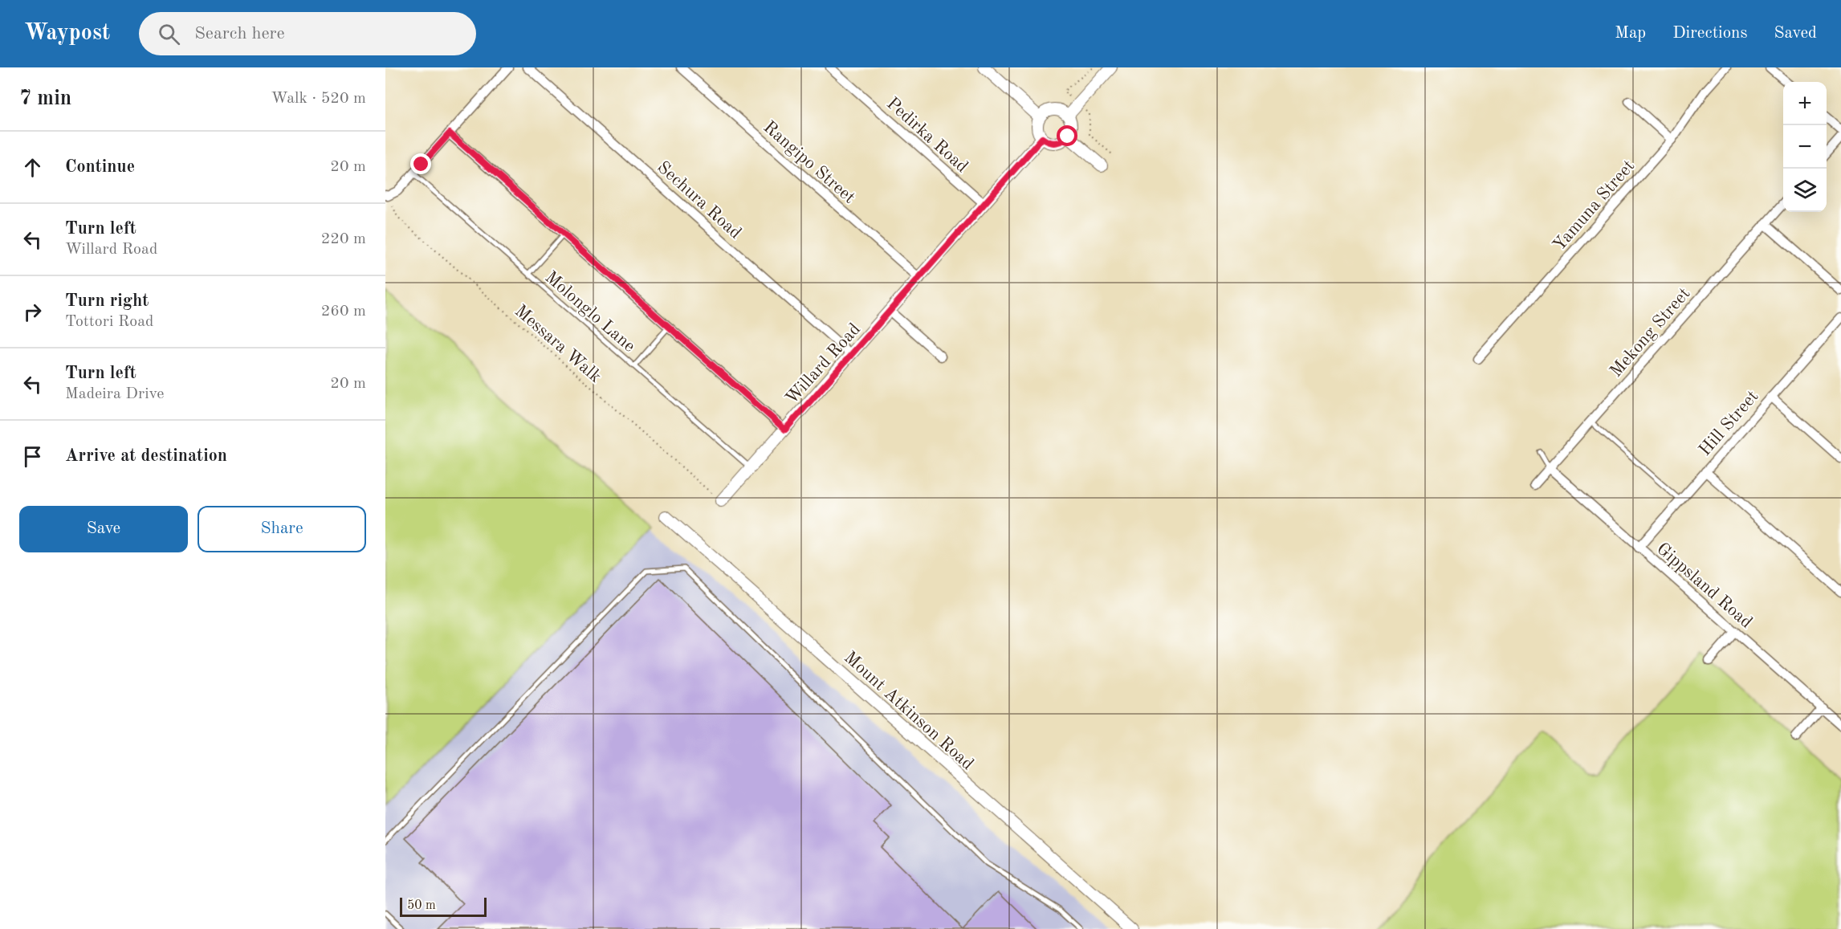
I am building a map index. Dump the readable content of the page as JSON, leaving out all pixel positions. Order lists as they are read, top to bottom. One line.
{"streets":{"street":["Pedirka Road","Rangipo Street","Sechura Road","Yamuna Street","Mekong Street","Willard Road","Hill Street","Gippsland Road","Mount Atkinson Road"],"lane":["Molonglo Lane"],"path":["Messara Walk"]},"crossings":[["Pedirka Road","Willard Road"],["Rangipo Street","Willard Road"],["Sechura Road","Willard Road"],["Molonglo Lane","Willard Road"],["Mekong Street","Gippsland Road"],["Messara Walk","Willard Road"],["Hill Street","Gippsland Road"]],"scale_bar":"50 m","page":{"header":"Waypost","search":"Search here","nav":["Map","Directions","Saved"],"heading":["7 min","Walk · 520 m"],"map_buttons":["+","−"],"list":[["Continue","20 m"],["Turn left","Willard Road","220 m"],["Turn right","Tottori Road","260 m"],["Turn left","Madeira Drive","20 m"],"Arrive at destination"],"buttons":["Save","Share"],"scale":"50 m"}}
